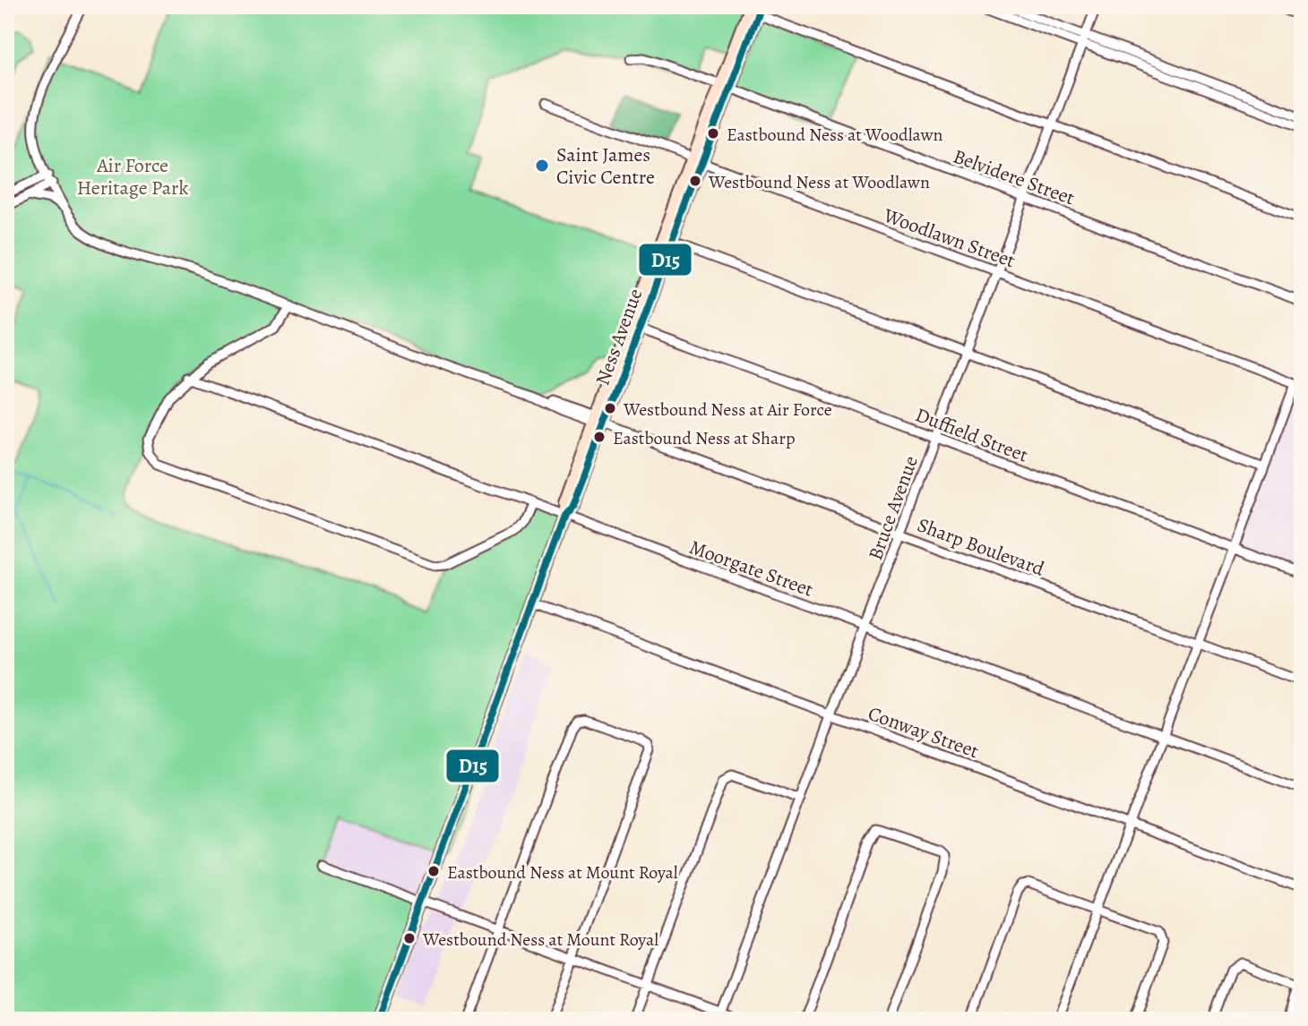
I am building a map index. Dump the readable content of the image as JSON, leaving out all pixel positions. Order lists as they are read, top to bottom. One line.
{"streets":{"main road":["Ness Avenue"],"street":["Belvidere Street","Woodlawn Street","Duffield Street","Bruce Avenue","Sharp Boulevard","Moorgate Street","Conway Street"]},"crossings":[["Belvidere Street","Ness Avenue"],["Belvidere Street","Bruce Avenue"],["Woodlawn Street","Ness Avenue"],["Woodlawn Street","Bruce Avenue"],["Ness Avenue","Duffield Street"],["Ness Avenue","Sharp Boulevard"],["Ness Avenue","Moorgate Street"],["Ness Avenue","Conway Street"],["Duffield Street","Bruce Avenue"],["Bruce Avenue","Sharp Boulevard"],["Bruce Avenue","Moorgate Street"],["Bruce Avenue","Conway Street"]],"parks":["Air Force Heritage Park"],"places":["Eastbound Ness at Woodlawn","Saint James Civic Centre","Westbound Ness at Woodlawn","Westbound Ness at Air Force","Eastbound Ness at Sharp","Eastbound Ness at Mount Royal","Westbound Ness at Mount Royal"],"lines":["transit line D15"]}
